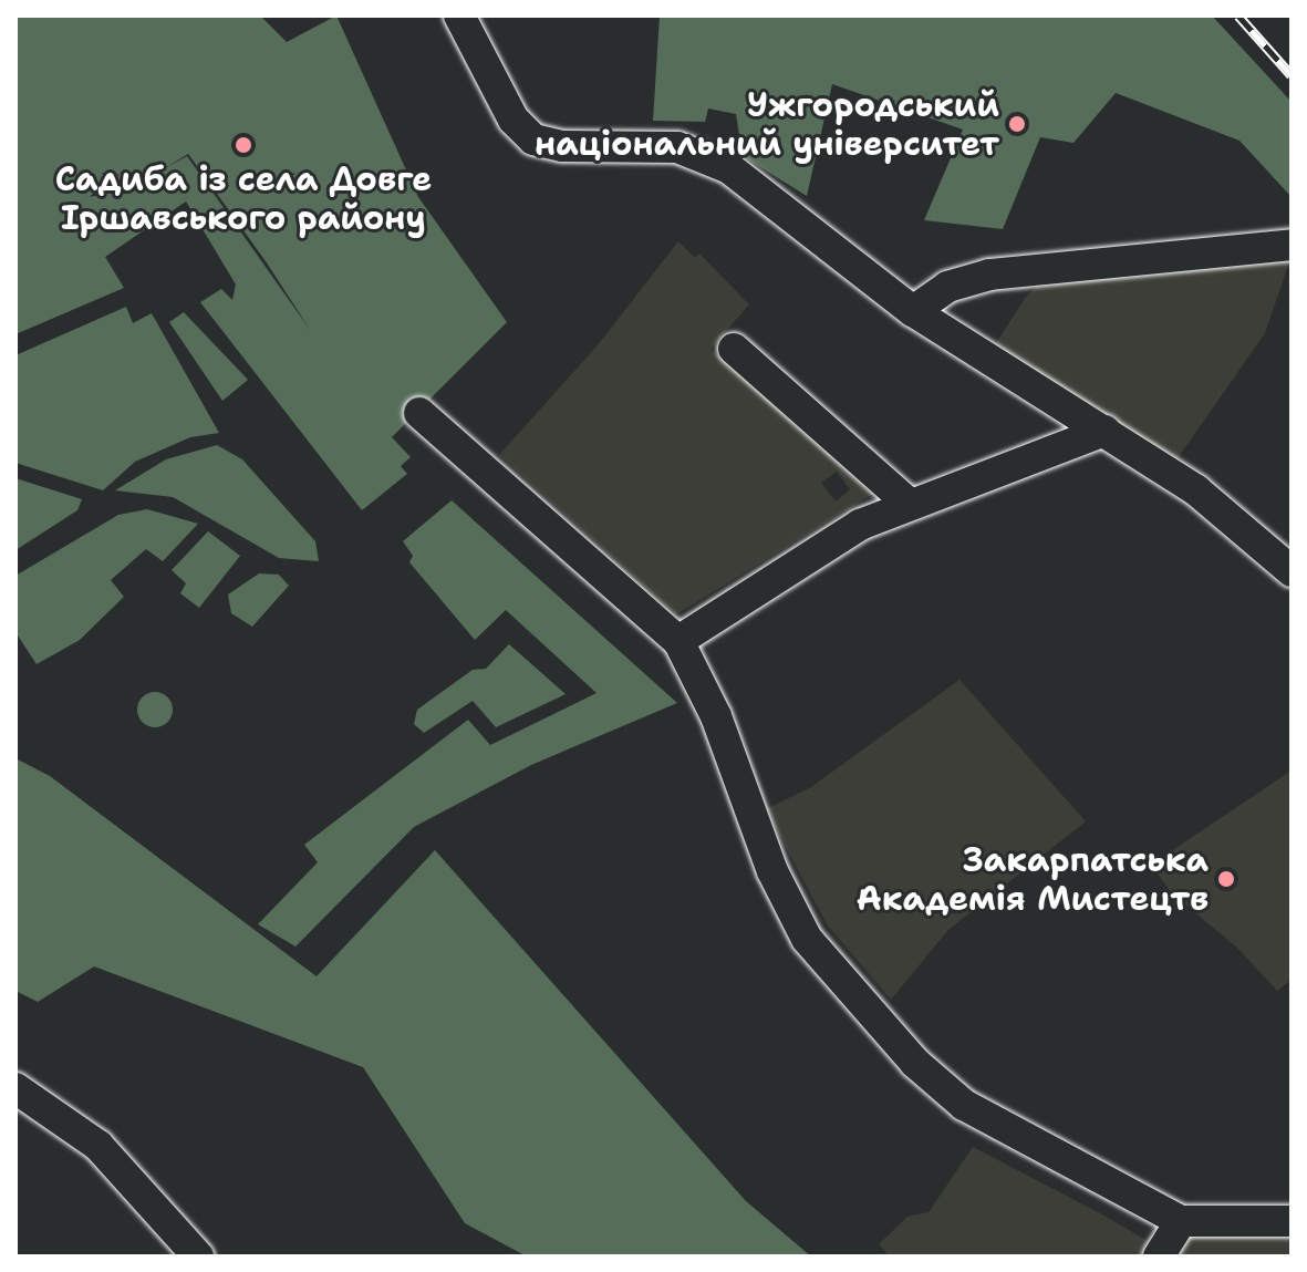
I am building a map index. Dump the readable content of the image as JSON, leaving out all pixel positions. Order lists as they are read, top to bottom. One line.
{"places":["Ужгородський національний університет","Садиба із села Довге Іршавського району","Закарпатська Академія Мистецтв"]}
